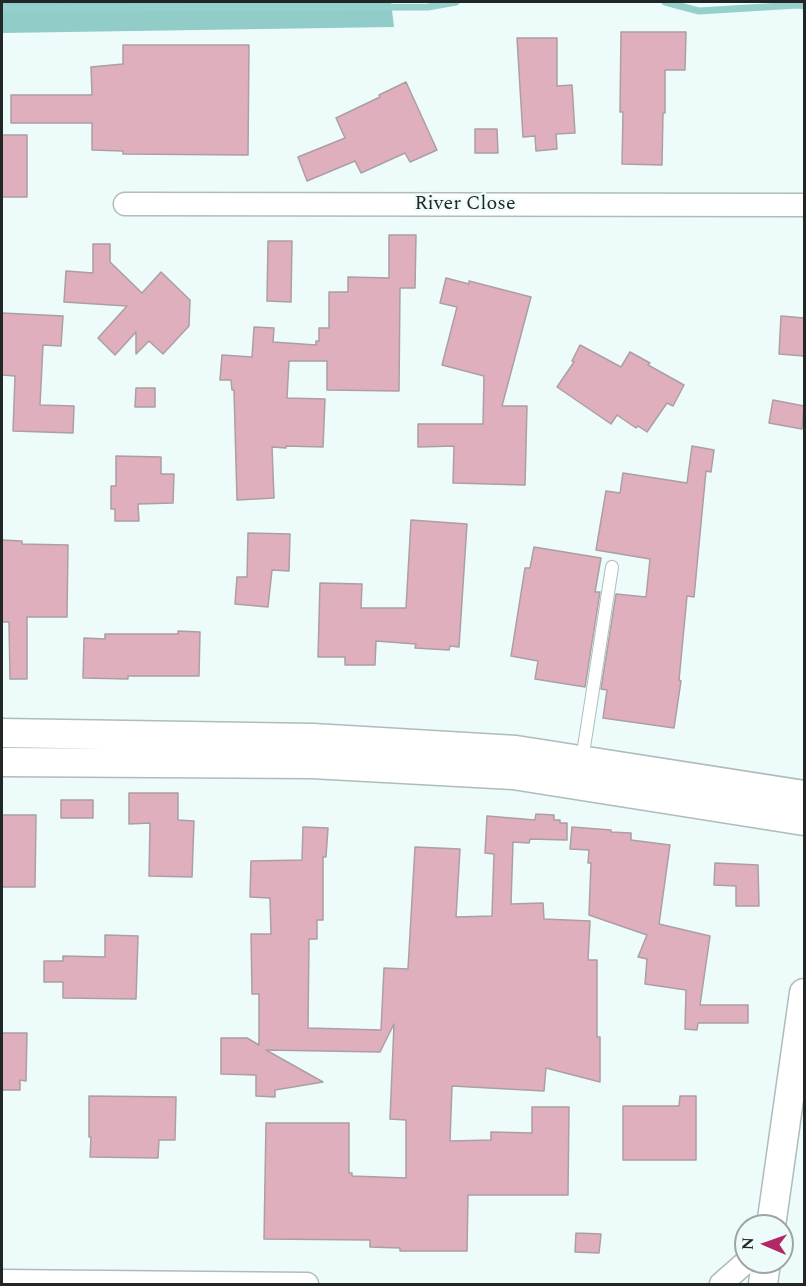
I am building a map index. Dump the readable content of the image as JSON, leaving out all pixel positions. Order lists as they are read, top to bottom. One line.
{"streets":{"street":["River Close"]},"north":"left"}
